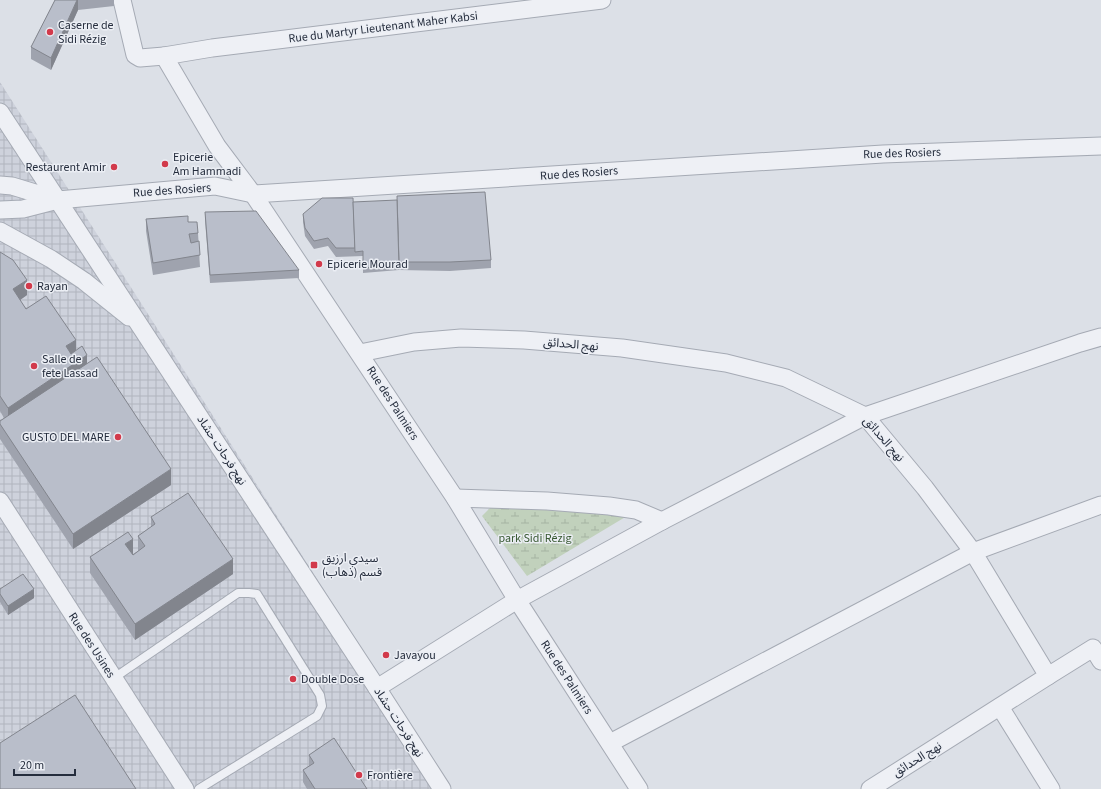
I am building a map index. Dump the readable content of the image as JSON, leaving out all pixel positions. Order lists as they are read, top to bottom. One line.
{"streets":{"street":["Rue du Martyr Lieutenant Maher Kabsi","Rue des Rosiers","نهج الحدائق","Rue des Palmiers","نهج فرحات حشاد","Rue des Usines"]},"crossings":[["Rue du Martyr Lieutenant Maher Kabsi","Rue des Palmiers"],["Rue des Rosiers","Rue des Palmiers"],["Rue des Rosiers","نهج فرحات حشاد"],["نهج الحدائق","Rue des Palmiers"]],"parks":["park Sidi Rézig"],"places":{"other":["Caserne de Sidi Rézig","Epicerie Am Hammadi","Restaurent Amir","Epicerie Mourad","Rayan","Salle de fete Lassad","GUSTO DEL MARE","Javayou","Double Dose","Frontière"],"transit":["سيدي ارزيق قسم (ذهاب)"]},"scale_bar":"20 m"}
